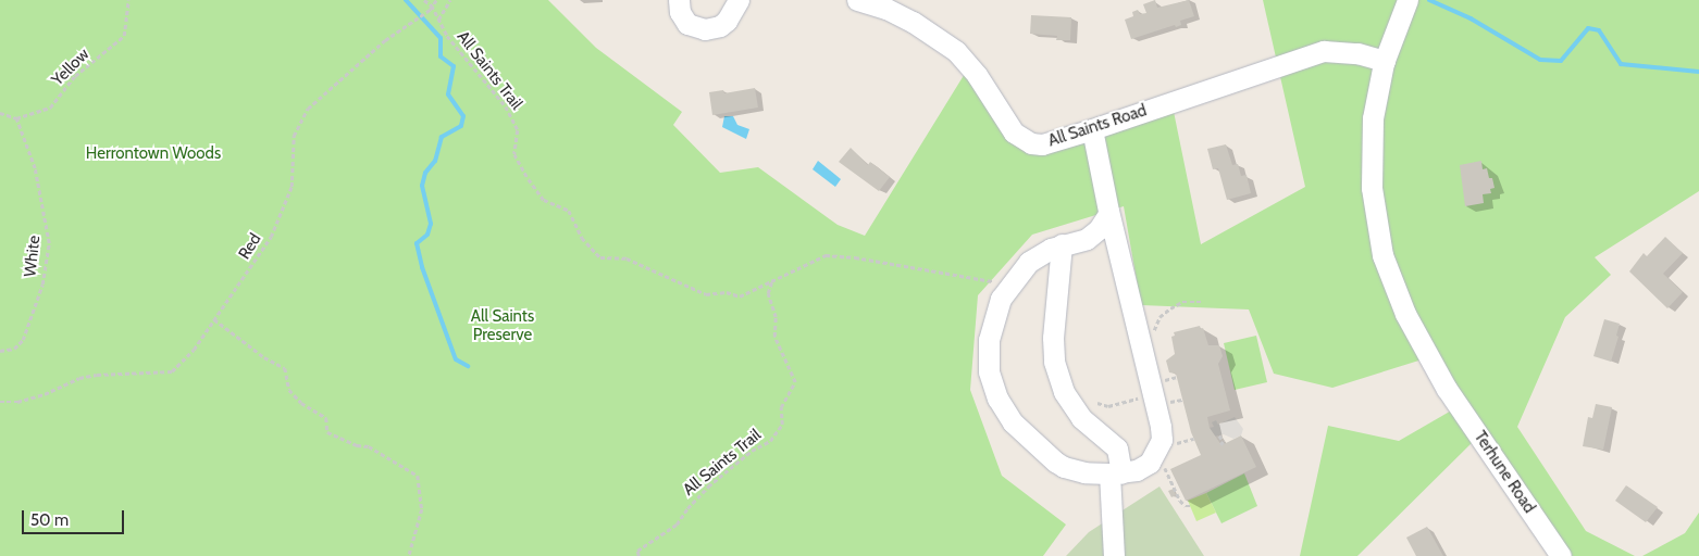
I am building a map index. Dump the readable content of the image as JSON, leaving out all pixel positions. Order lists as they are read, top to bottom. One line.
{"streets":{"street":["All Saints Road","Terhune Road"],"path":["Yellow","All Saints Trail","Red","White"]},"crossings":[["Yellow","White"],["All Saints Trail","Red"],["All Saints Road","Terhune Road"]],"parks":["Herrontown Woods","All Saints Preserve"],"scale_bar":"50 m"}
